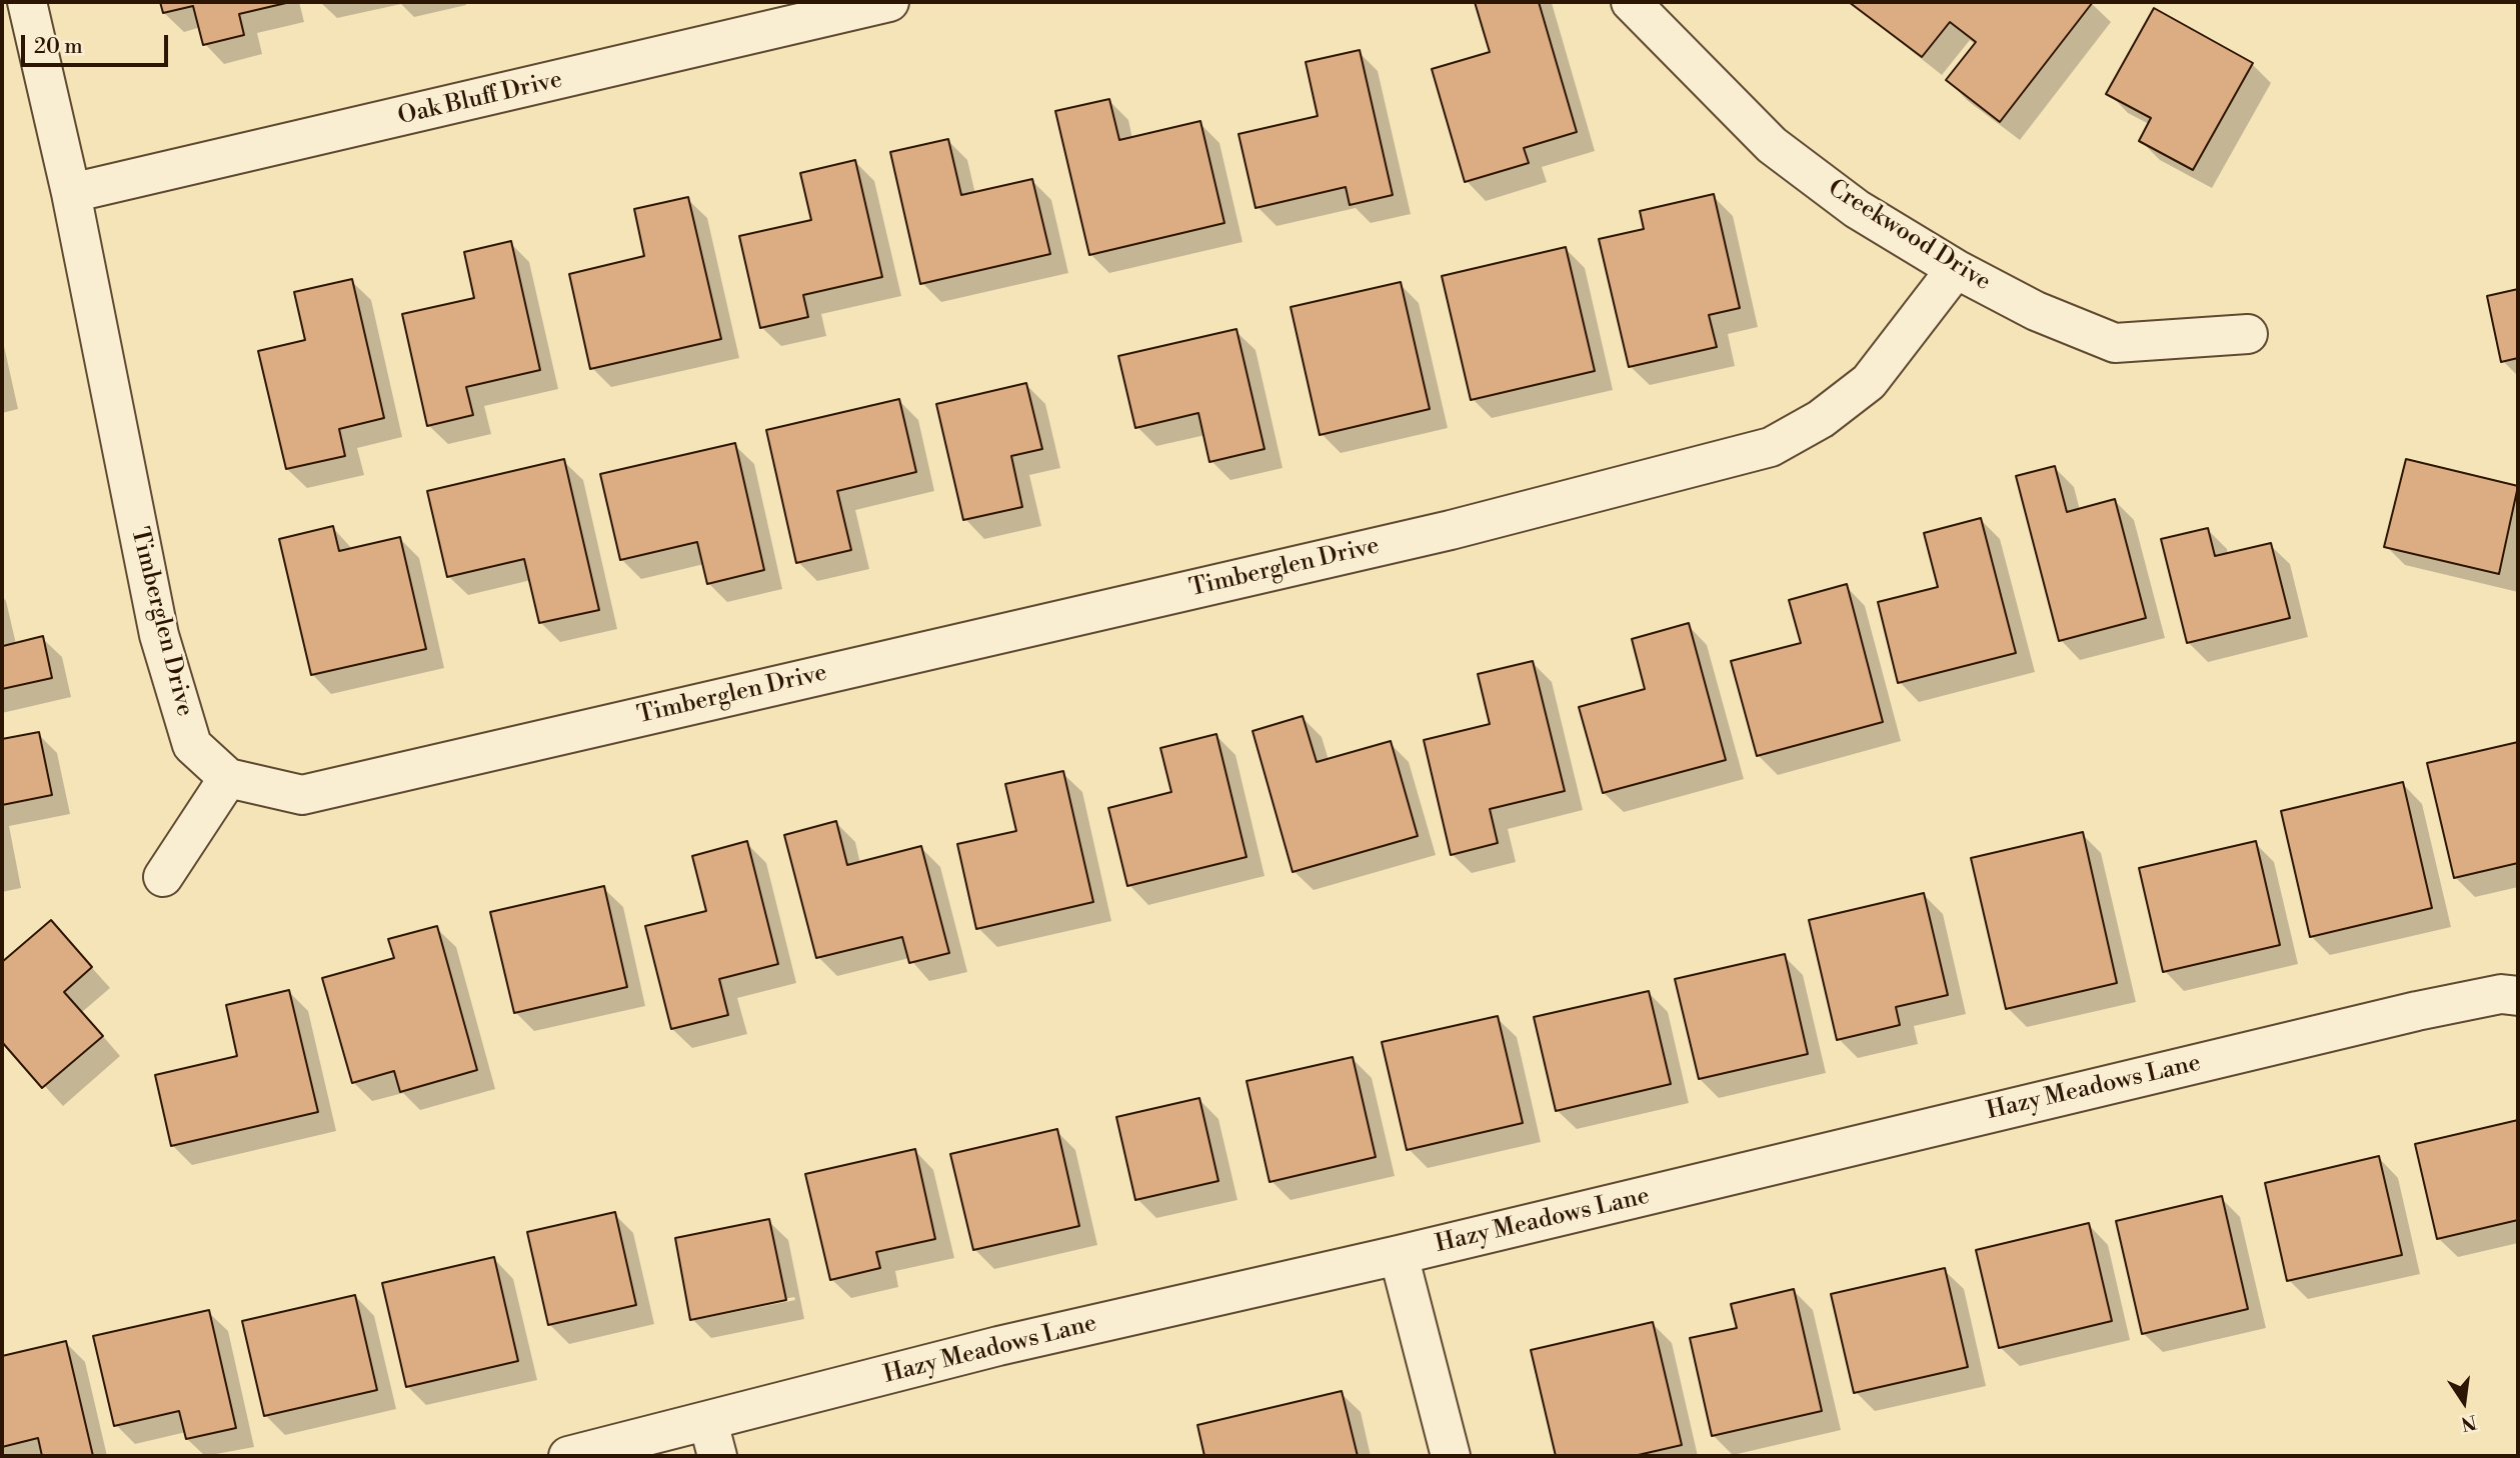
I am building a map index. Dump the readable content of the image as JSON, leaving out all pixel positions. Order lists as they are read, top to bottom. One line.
{"streets":{"street":["Oak Bluff Drive","Creekwood Drive","Timberglen Drive","Hazy Meadows Lane"]},"crossings":[["Oak Bluff Drive","Timberglen Drive"],["Creekwood Drive","Timberglen Drive"]],"scale_bar":"20 m","north":"bottom"}
